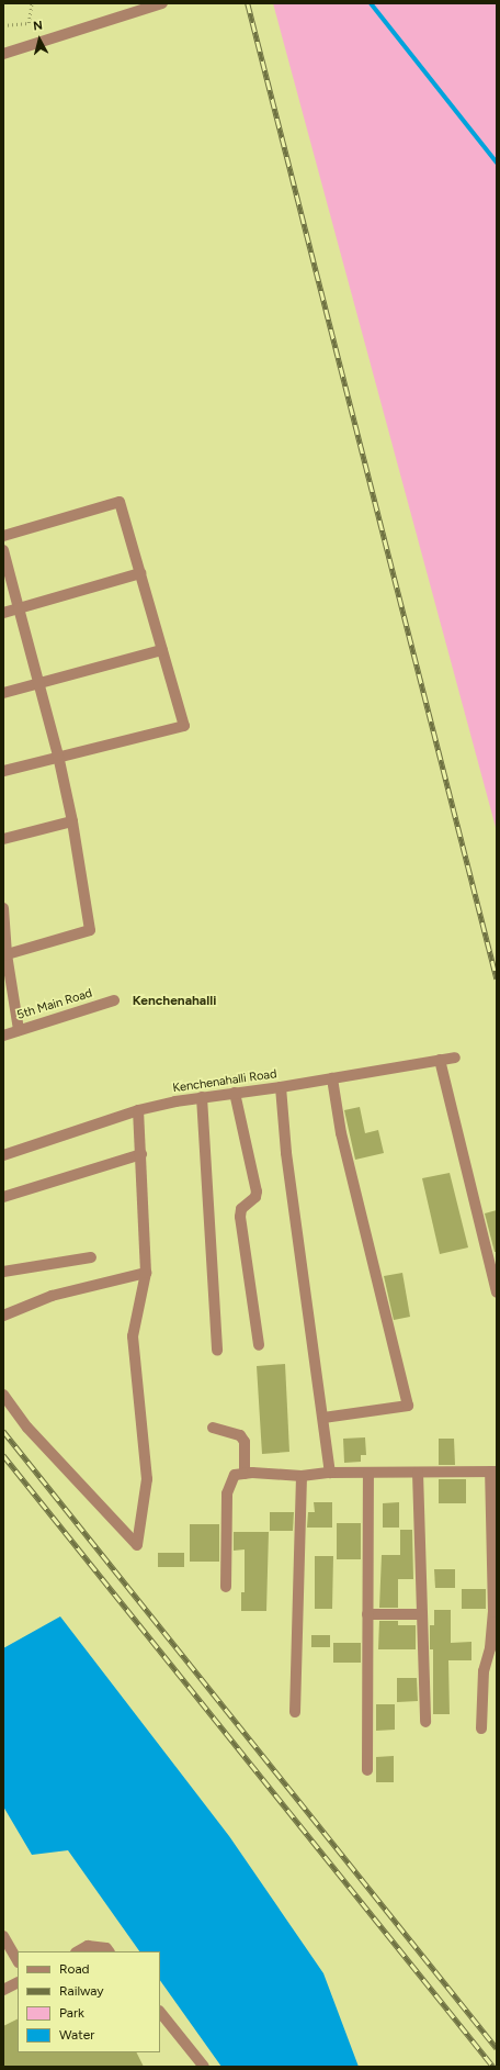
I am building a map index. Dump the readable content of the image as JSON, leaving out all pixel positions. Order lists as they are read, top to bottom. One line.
{"streets":{"street":["5th Main Road","Kenchenahalli Road"]},"districts":["Kenchenahalli"],"legend":["Road","Railway","Park","Water"],"north":"top"}
